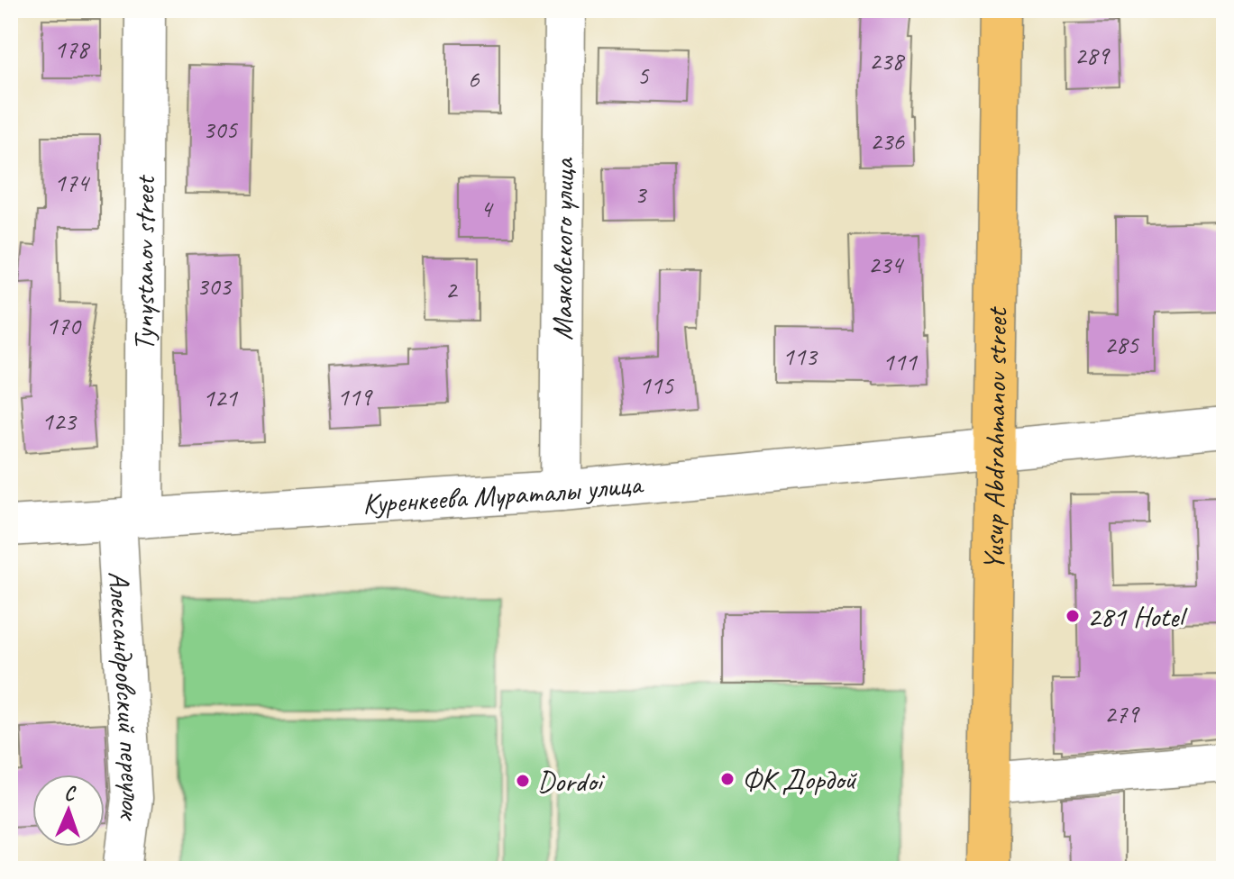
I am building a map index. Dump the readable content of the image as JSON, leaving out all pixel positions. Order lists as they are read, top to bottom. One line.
{"streets":{"main road":["Yusup Abdrahmanov street"],"street":["Маяковского улица","Tynystanov street","Куренкеева Мураталы улица","Александровский переулок"]},"crossings":[["Маяковского улица","Куренкеева Мураталы улица"],["Tynystanov street","Куренкеева Мураталы улица"],["Tynystanov street","Александровский переулок"],["Yusup Abdrahmanov street","Куренкеева Мураталы улица"],["Куренкеева Мураталы улица","Александровский переулок"]],"places":["281 Hotel","ФК Дордой","Dordoi"],"house_numbers":["178","289","238","5","6","305","236","174","3","4","234","303","2","170","285","113","111","115","119","121","123","279"],"north":"top"}
